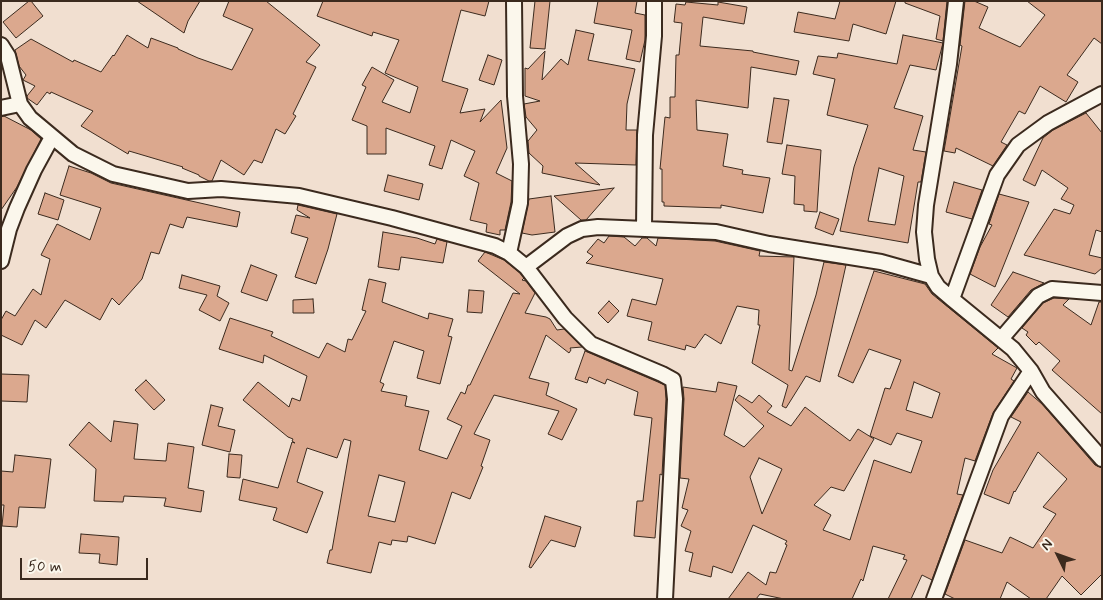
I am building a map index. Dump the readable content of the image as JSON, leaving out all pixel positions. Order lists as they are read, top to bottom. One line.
{"scale_bar":"50 m","north":"top left"}
